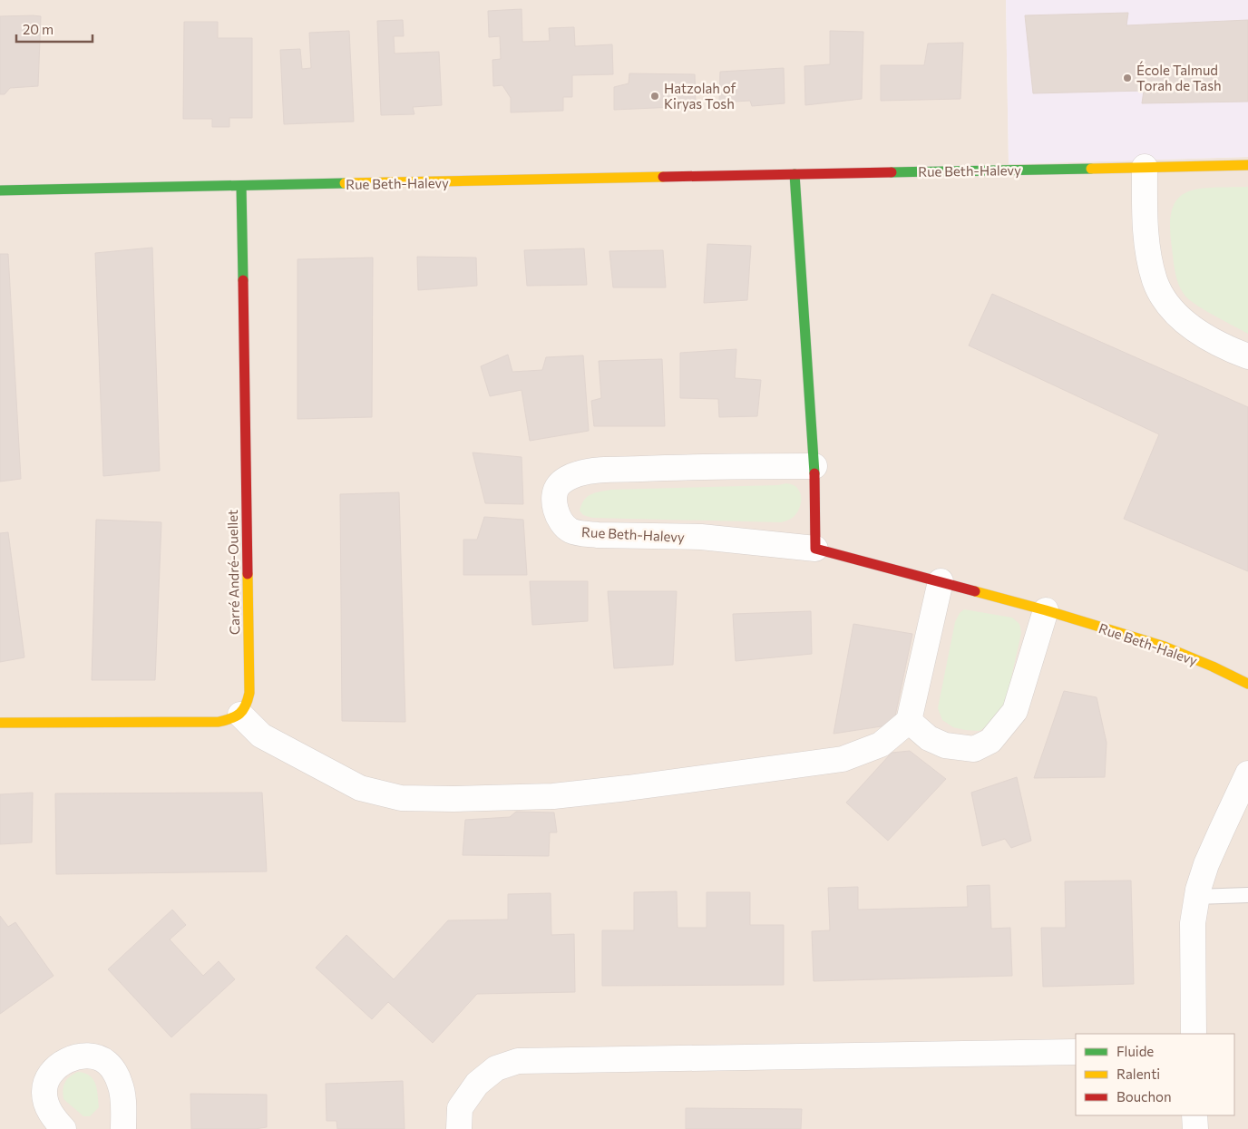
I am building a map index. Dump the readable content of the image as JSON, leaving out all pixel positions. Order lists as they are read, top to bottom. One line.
{"streets":{"street":["Rue Beth-Halevy","Carré André-Ouellet"]},"crossings":[["Rue Beth-Halevy","Carré André-Ouellet"]],"places":["École Talmud Torah de Tash","Hatzolah of Kiryas Tosh"],"legend":["Fluide","Ralenti","Bouchon"],"scale_bar":"20 m"}
